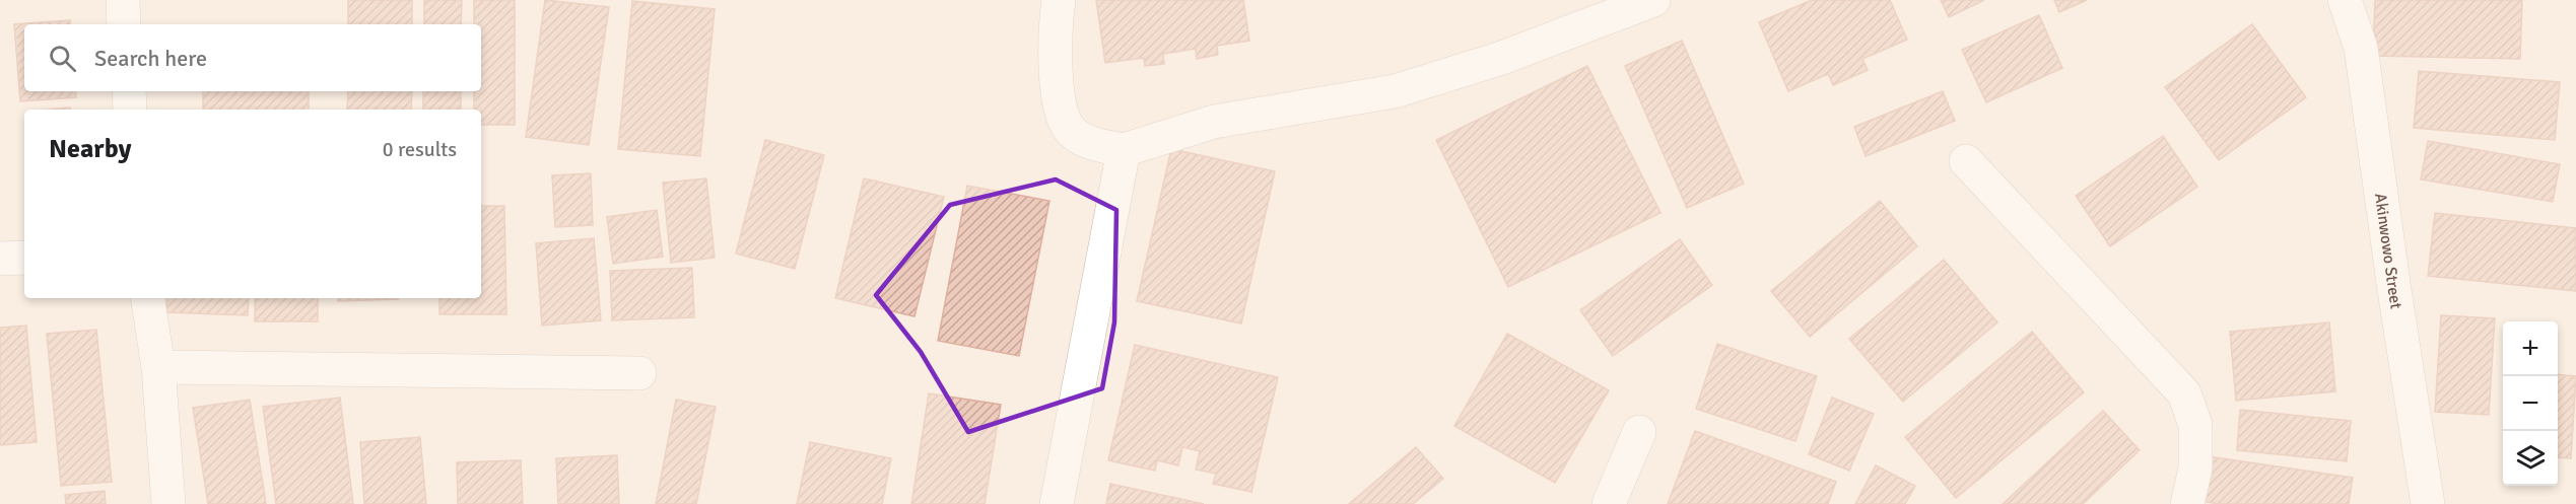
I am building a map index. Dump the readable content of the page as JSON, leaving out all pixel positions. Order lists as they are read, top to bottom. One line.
{"streets":{"street":["Akinwowo Street"]},"page":{"search":"Search here","heading":["Nearby","0 results"],"map_buttons":["+","−"]}}
